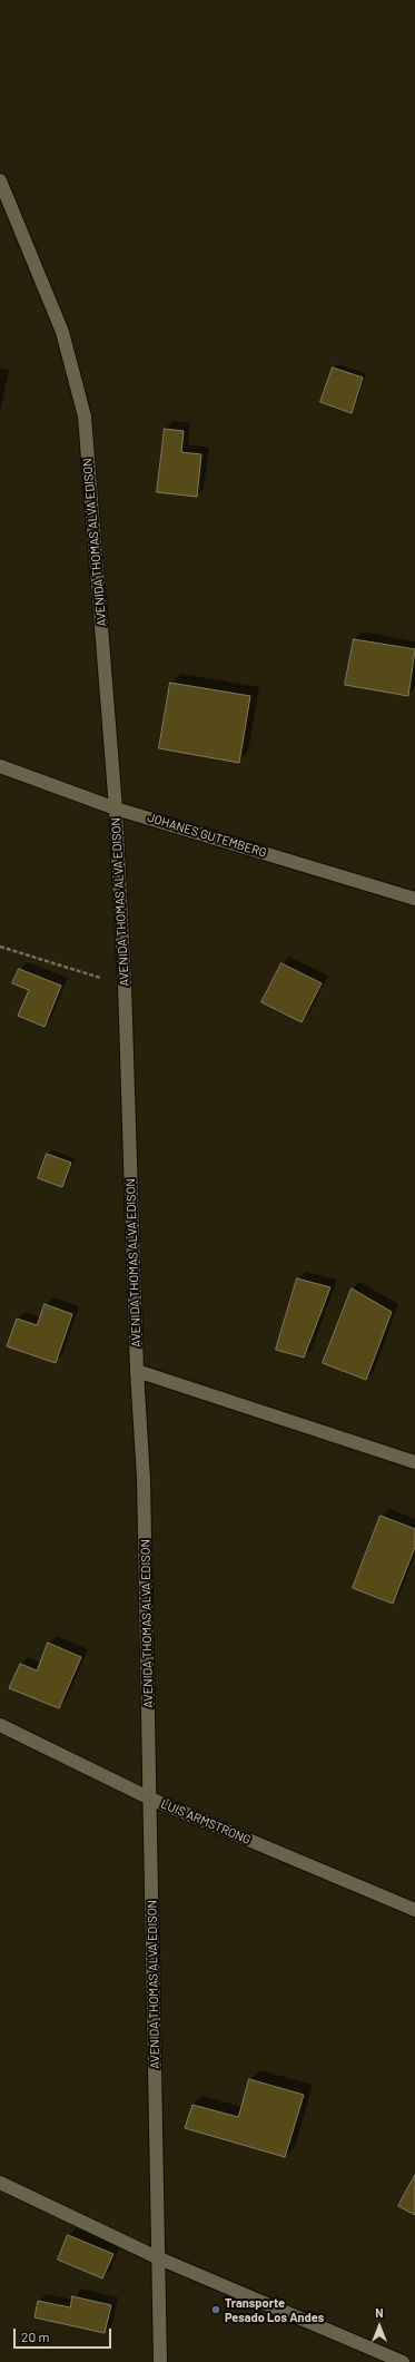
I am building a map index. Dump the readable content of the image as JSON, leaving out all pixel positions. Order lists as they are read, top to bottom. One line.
{"streets":{"street":["AVENIDA THOMAS ALVA EDISON","JOHANES GUTEMBERG","LUIS ARMSTRONG"]},"crossings":[["AVENIDA THOMAS ALVA EDISON","JOHANES GUTEMBERG"],["AVENIDA THOMAS ALVA EDISON","LUIS ARMSTRONG"]],"places":["Transporte Pesado Los Andes"],"scale_bar":"20 m","north":"top"}
